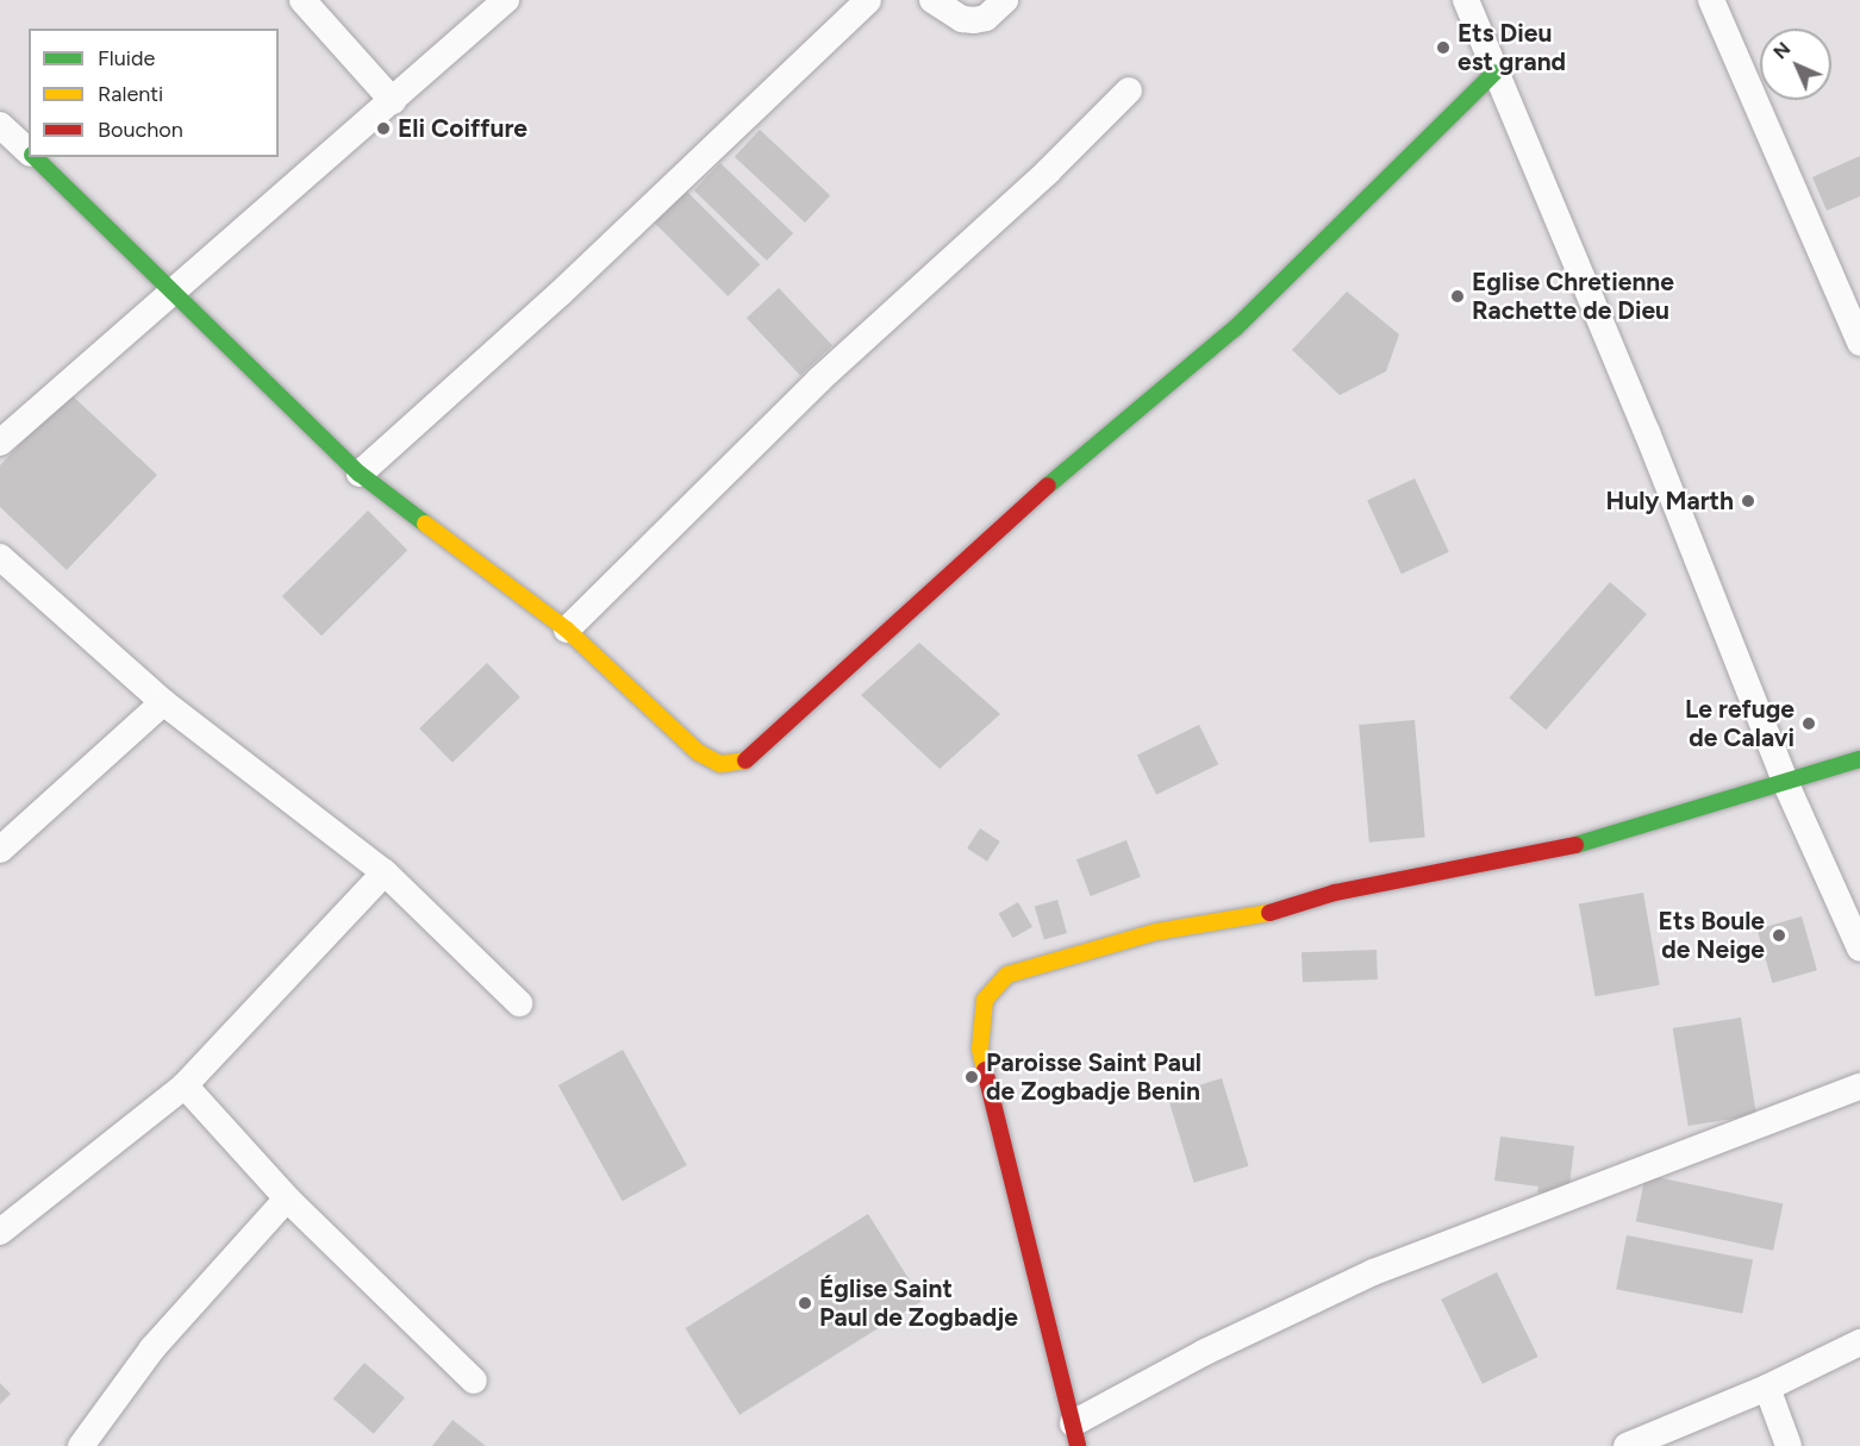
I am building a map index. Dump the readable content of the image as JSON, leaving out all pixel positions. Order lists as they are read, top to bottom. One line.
{"places":["Ets Dieu est grand","Eli Coiffure","Eglise Chretienne Rachette de Dieu","Huly Marth","Le refuge de Calavi","Ets Boule de Neige","Paroisse Saint Paul de Zogbadje Benin","Église Saint Paul de Zogbadje"],"legend":["Fluide","Ralenti","Bouchon"],"north":"top left"}
